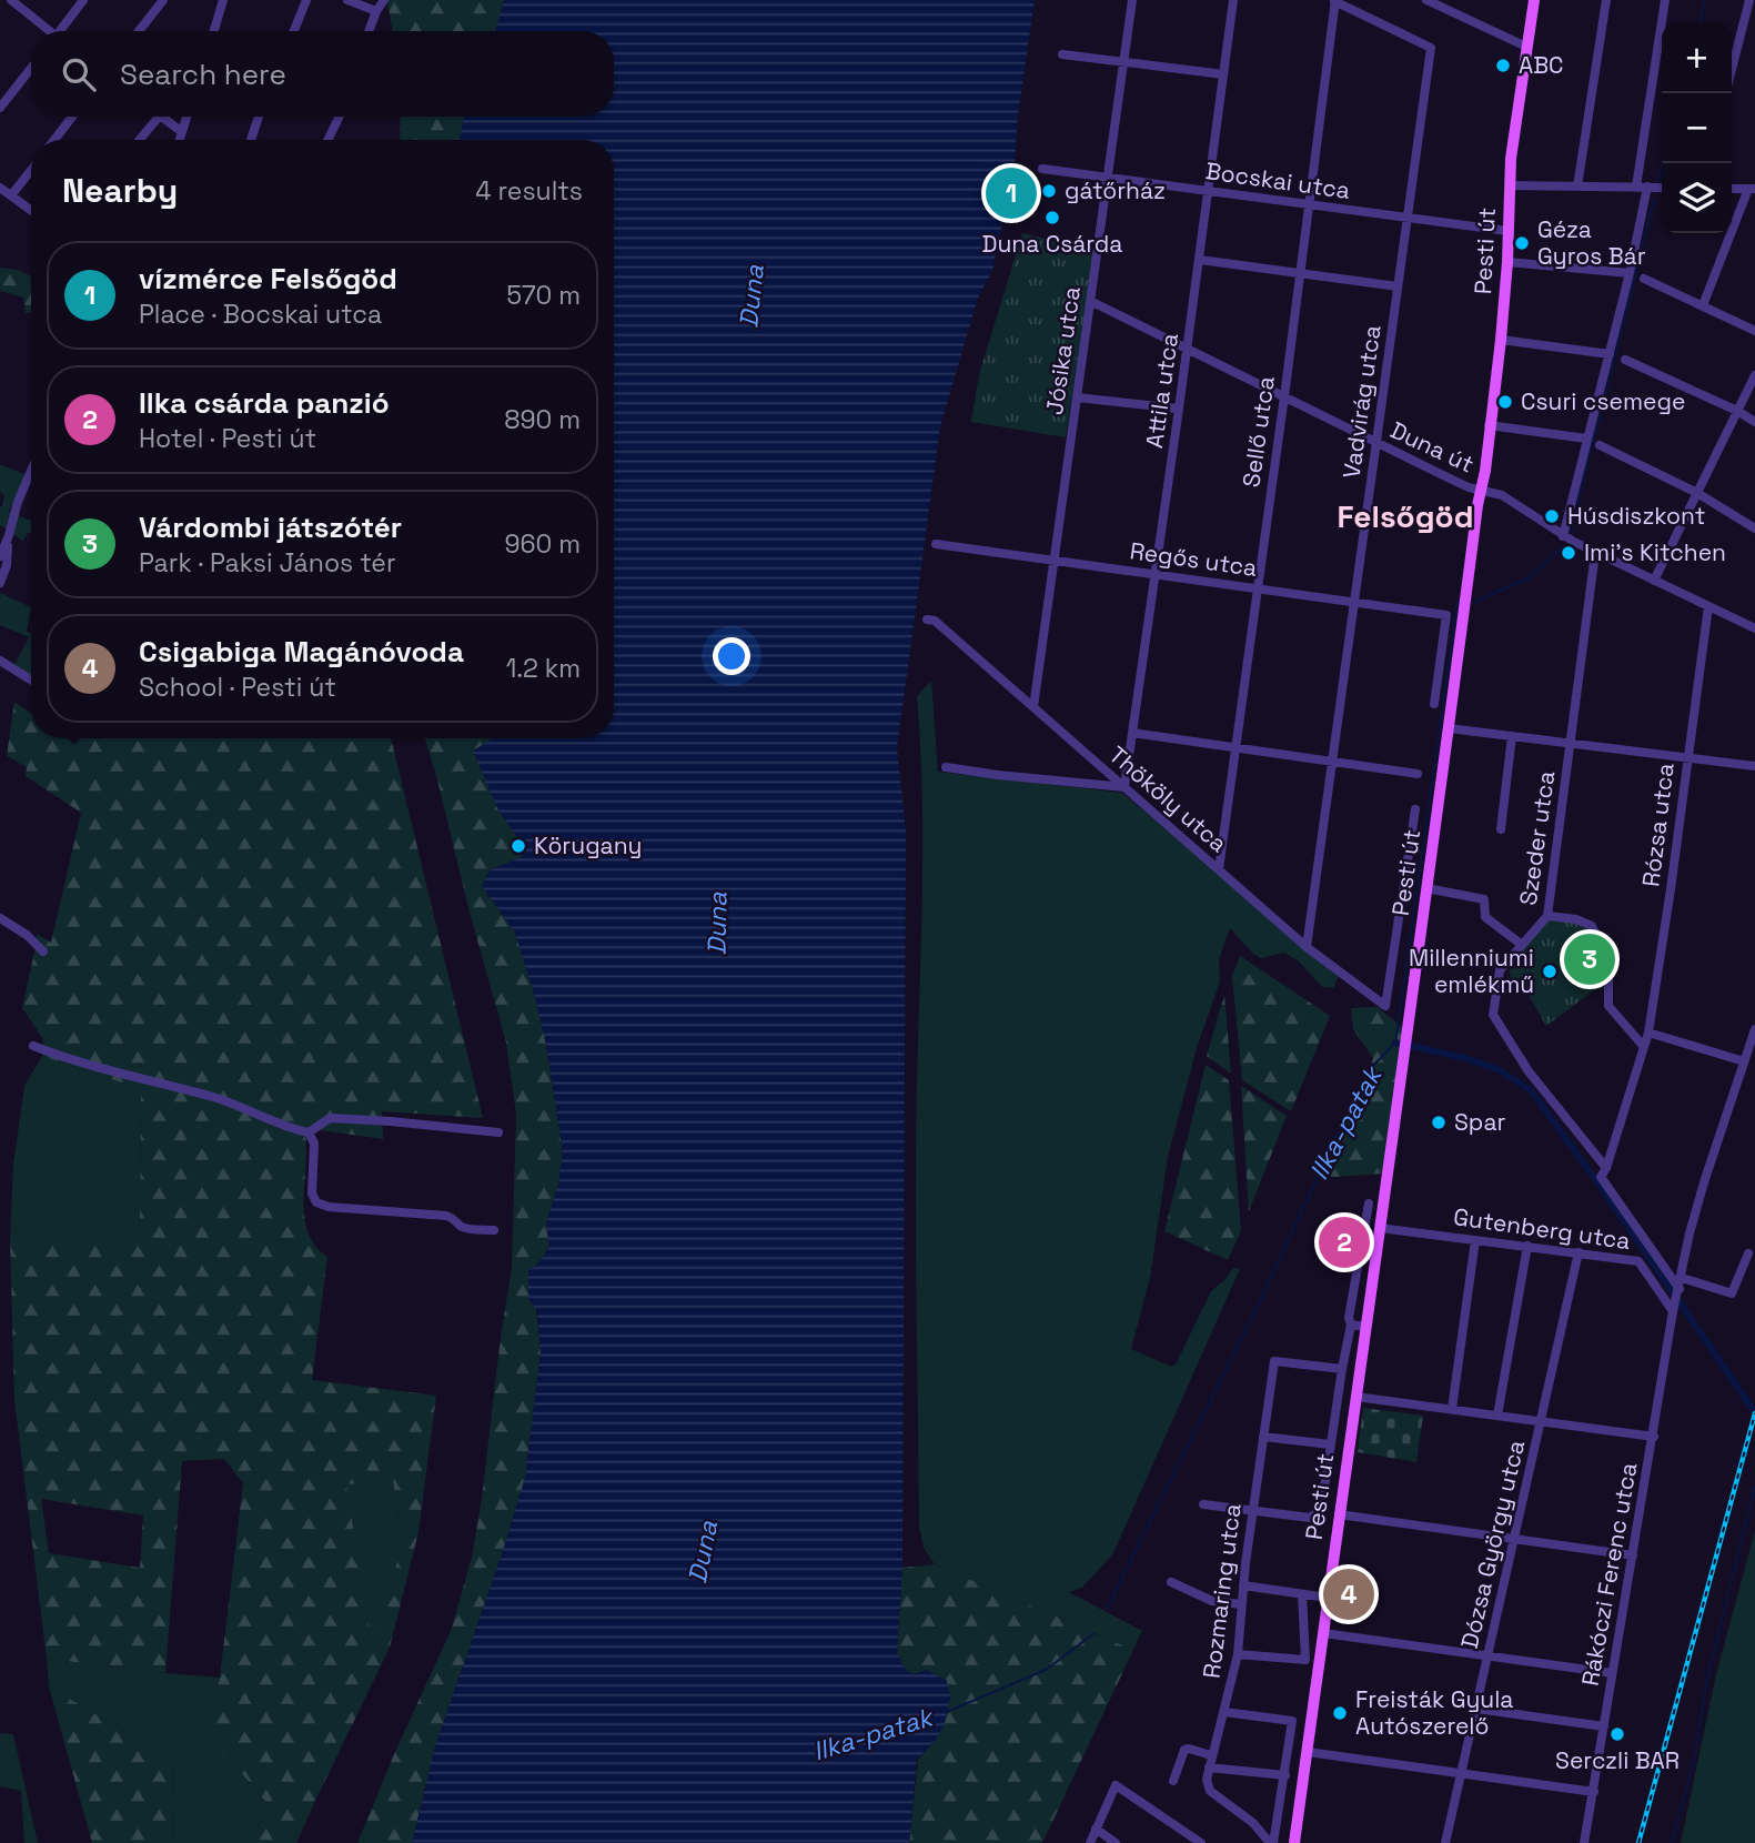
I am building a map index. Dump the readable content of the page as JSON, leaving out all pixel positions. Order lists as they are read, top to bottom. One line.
{"streets":{"main road":["Pesti út"],"street":["Bocskai utca","Jósika utca","Attila utca","Vadvirág utca","Sellő utca","Duna út","Regős utca","Thököly utca","Rózsa utca","Szeder utca","Gutenberg utca","Dózsa György utca","Rákóczi Ferenc utca","Rozmaring utca"]},"crossings":[["Bocskai utca","Pesti út"],["Bocskai utca","Jósika utca"],["Bocskai utca","Attila utca"],["Bocskai utca","Vadvirág utca"],["Bocskai utca","Sellő utca"],["Pesti út","Duna út"],["Pesti út","Gutenberg utca"],["Pesti út","Rozmaring utca"],["Jósika utca","Duna út"],["Jósika utca","Regős utca"],["Jósika utca","Thököly utca"],["Attila utca","Duna út"],["Attila utca","Regős utca"],["Attila utca","Thököly utca"],["Vadvirág utca","Sellő utca"],["Vadvirág utca","Duna út"],["Vadvirág utca","Regős utca"],["Vadvirág utca","Thököly utca"],["Sellő utca","Duna út"],["Sellő utca","Regős utca"],["Sellő utca","Thököly utca"],["Duna út","Rózsa utca"],["Duna út","Szeder utca"],["Rózsa utca","Szeder utca"],["Gutenberg utca","Dózsa György utca"],["Gutenberg utca","Rákóczi Ferenc utca"]],"districts":["Felsőgöd"],"water":["Duna","Ilka-patak"],"places":["ABC","gátőrház","Duna Csárda","Géza Gyros Bár","Csuri csemege","Húsdiszkont","Imi's Kitchen","Körugany","Millenniumi emlékmű","Spar","Freisták Gyula Autószerelő","Serczli BAR"],"page":{"map_buttons":["+","−"],"search":"Search here","heading":["Nearby","4 results"],"pins":["1","3","2","4"],"list":[{"mark":"1","name":"vízmérce Felsőgöd","note":"Place · Bocskai utca","value":"570 m"},{"mark":"2","name":"Ilka csárda panzió","note":"Hotel · Pesti út","value":"890 m"},{"mark":"3","name":"Várdombi játszótér","note":"Park · Paksi János tér","value":"960 m"},{"mark":"4","name":"Csigabiga Magánóvoda","note":"School · Pesti út","value":"1.2 km"}]}}
